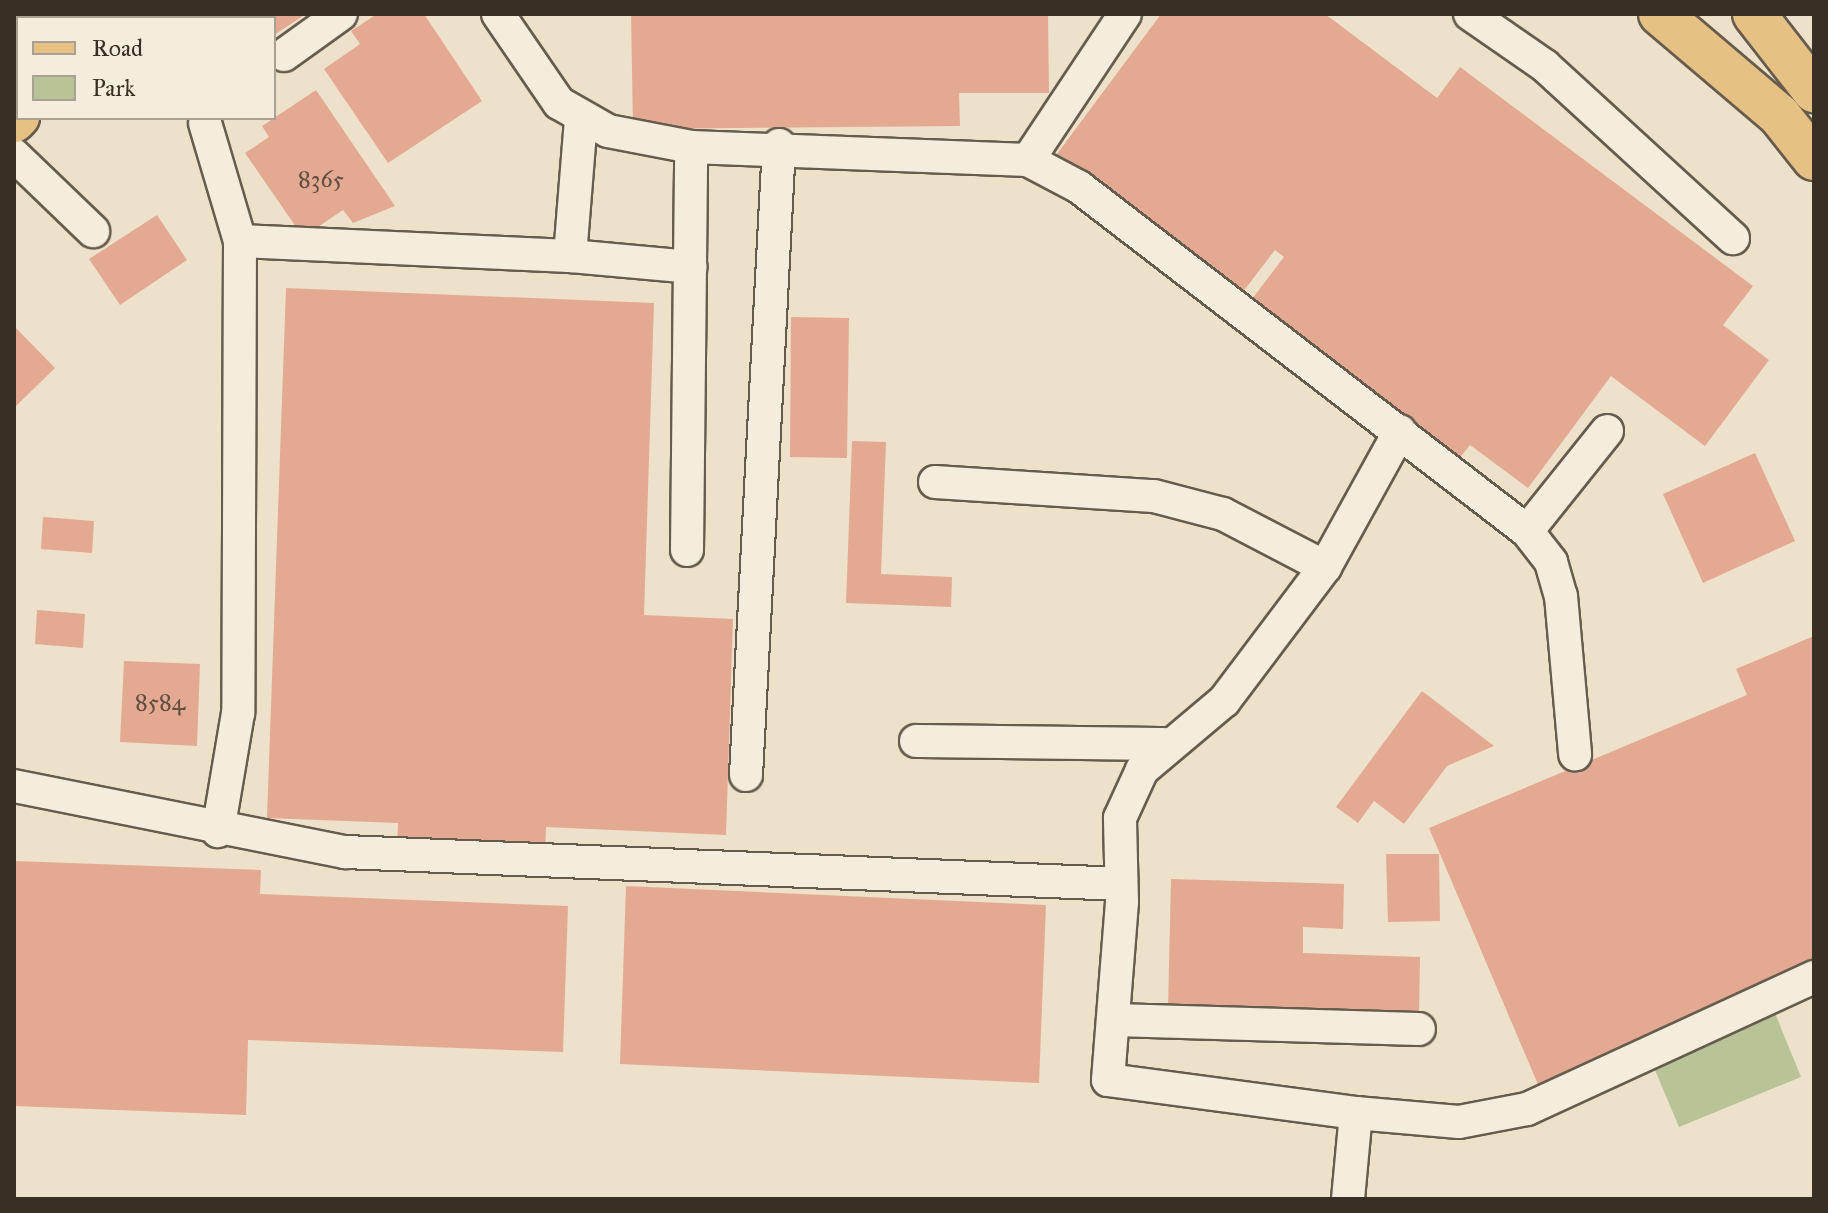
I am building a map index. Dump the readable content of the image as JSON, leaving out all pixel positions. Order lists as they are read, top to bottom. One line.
{"house_numbers":["8365","8584"],"legend":["Road","Park"]}
